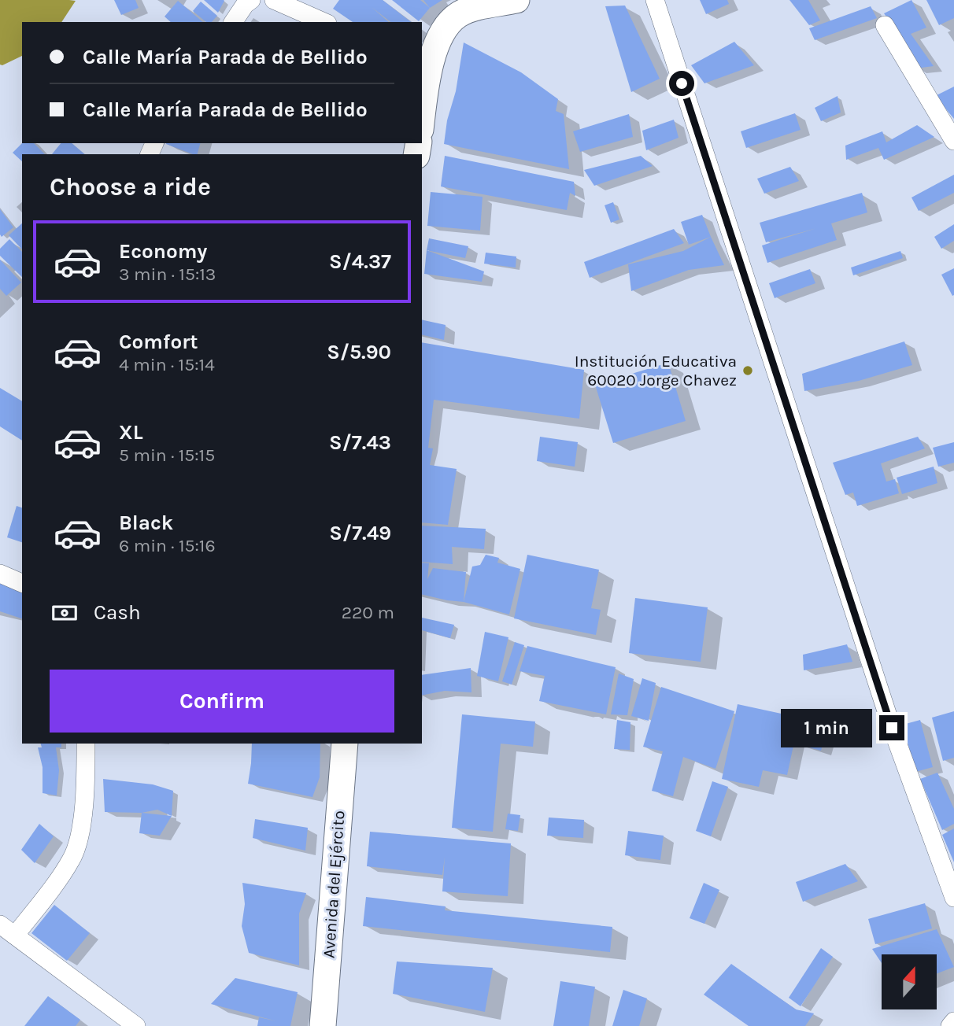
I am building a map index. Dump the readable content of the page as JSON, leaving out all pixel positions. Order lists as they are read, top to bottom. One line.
{"streets":{"main road":["Avenida del Ejército"]},"places":["Institución Educativa 60020 Jorge Chavez"],"north":"top","page":{"banner":["Calle María Parada de Bellido","Calle María Parada de Bellido"],"heading":"Choose a ride","list":[{"name":"Economy","note":"3 min · 15:13","value":"S/4.37"},{"name":"Comfort","note":"4 min · 15:14","value":"S/5.90"},{"name":"XL","note":"5 min · 15:15","value":"S/7.43"},{"name":"Black","note":"6 min · 15:16","value":"S/7.49"}],"pay":["Cash","220 m"],"buttons":"Confirm","bubble":"1 min"}}
